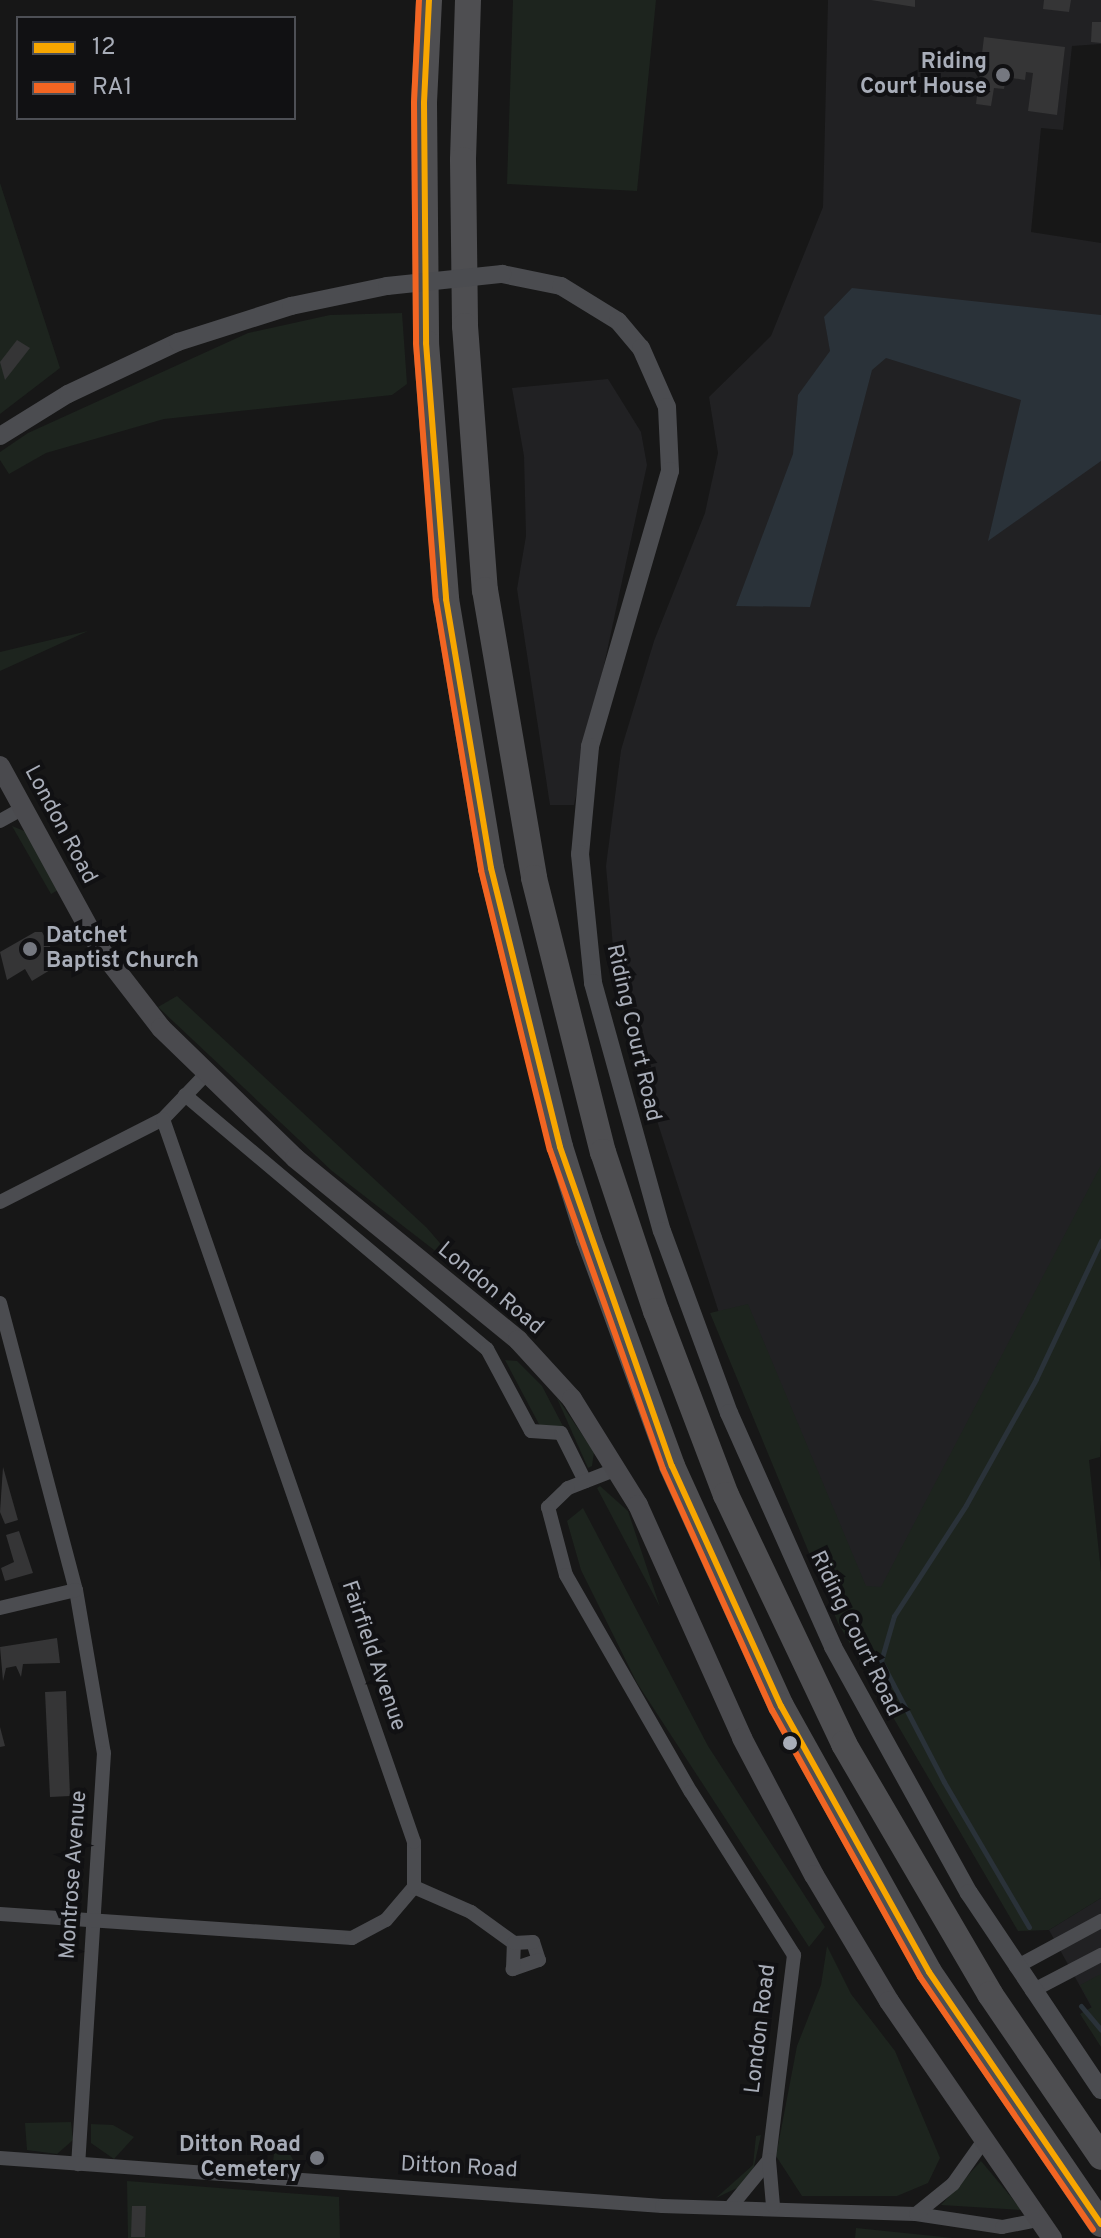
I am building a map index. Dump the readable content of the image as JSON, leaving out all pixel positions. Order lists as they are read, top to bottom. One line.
{"streets":{"main road":["London Road"],"street":["Riding Court Road","Fairfield Avenue","Montrose Avenue","Ditton Road"]},"crossings":[["London Road","Ditton Road"],["Montrose Avenue","Ditton Road"]],"places":["Riding Court House","Datchet Baptist Church","Ditton Road Cemetery"],"lines":["transit line 12","transit line RA1"],"legend":["12","RA1"]}
